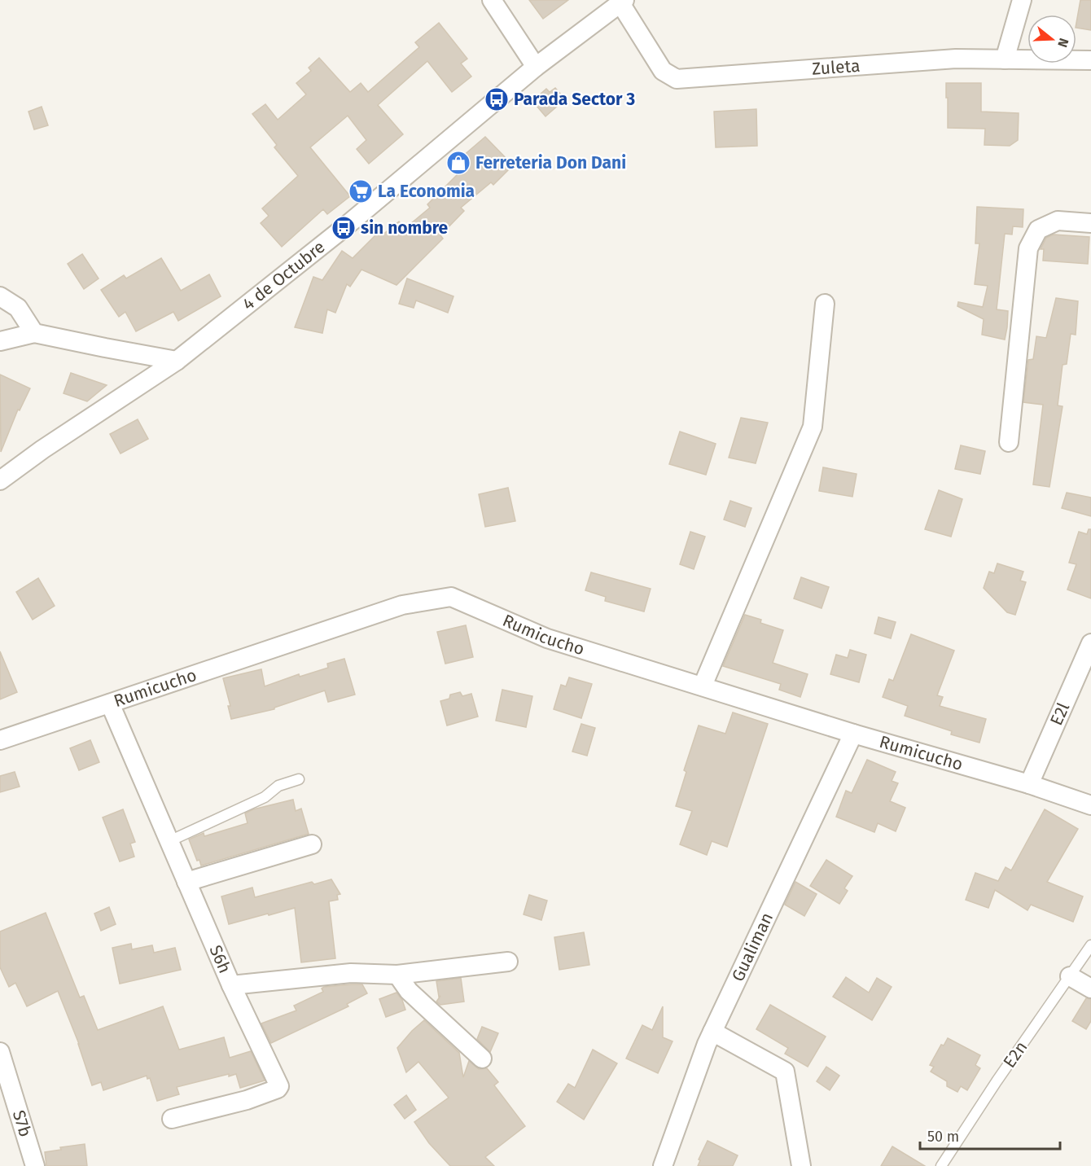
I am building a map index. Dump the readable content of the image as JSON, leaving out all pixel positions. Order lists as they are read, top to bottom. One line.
{"streets":{"street":["Zuleta","4 de Octubre","Rumicucho","E2l","Gualiman","S6h","S7b"],"lane":["E2n"]},"crossings":[["Zuleta","4 de Octubre"],["Rumicucho","E2l"],["Rumicucho","Gualiman"],["Rumicucho","S6h"]],"places":{"bus stop":["Parada Sector 3","sin nombre"],"shop":["Ferreteria Don Dani"],"supermarket":["La Economia"]},"scale_bar":"50 m","north":"right"}
